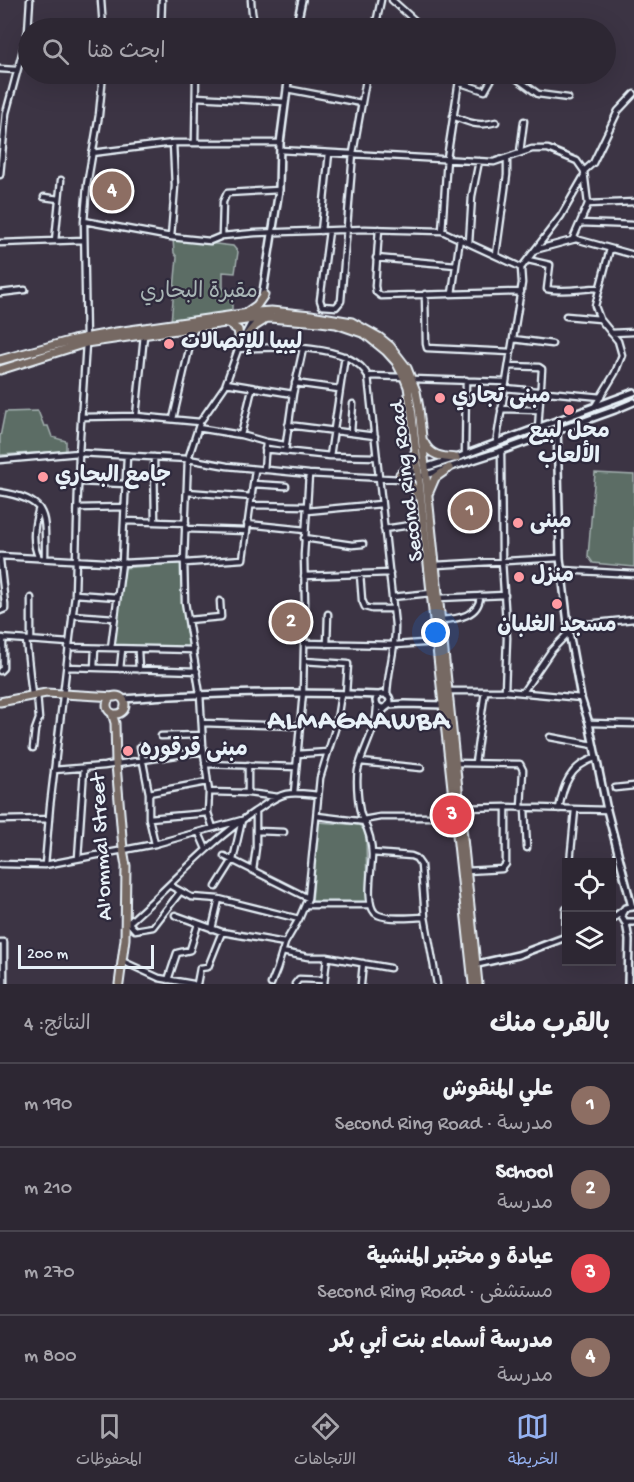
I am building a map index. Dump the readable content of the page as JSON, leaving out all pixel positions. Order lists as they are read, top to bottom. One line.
{"streets":{"main road":["Second Ring Road","Al'ommal Street"]},"districts":["ALMAGAAWBA"],"parks":["مقبرة البحاري"],"places":["ليبيا للإتصالات","مبنى تجاري","محل لبيع الألعاب","جامع البحاري","مبنى","منزل","مسجد الغلبان","مبنى قرقوره"],"scale_bar":"200 m","page":{"search":"ابحث هنا","pins":["4","1","2","3"],"scale":"200 m","heading":["بالقرب منك","النتائج: 4"],"list":[{"mark":"1","name":"علي المنقوش","note":"مدرسة · Second Ring Road","value":"190 m"},{"mark":"2","name":"School","note":"مدرسة","value":"210 m"},{"mark":"3","name":"عيادة و مختبر المنشية","note":"مستشفى · Second Ring Road","value":"270 m"},{"mark":"4","name":"مدرسة أسماء بنت أبي بكر","note":"مدرسة","value":"800 m"}],"nav":["الخريطة","الاتجاهات","المحفوظات"]}}
